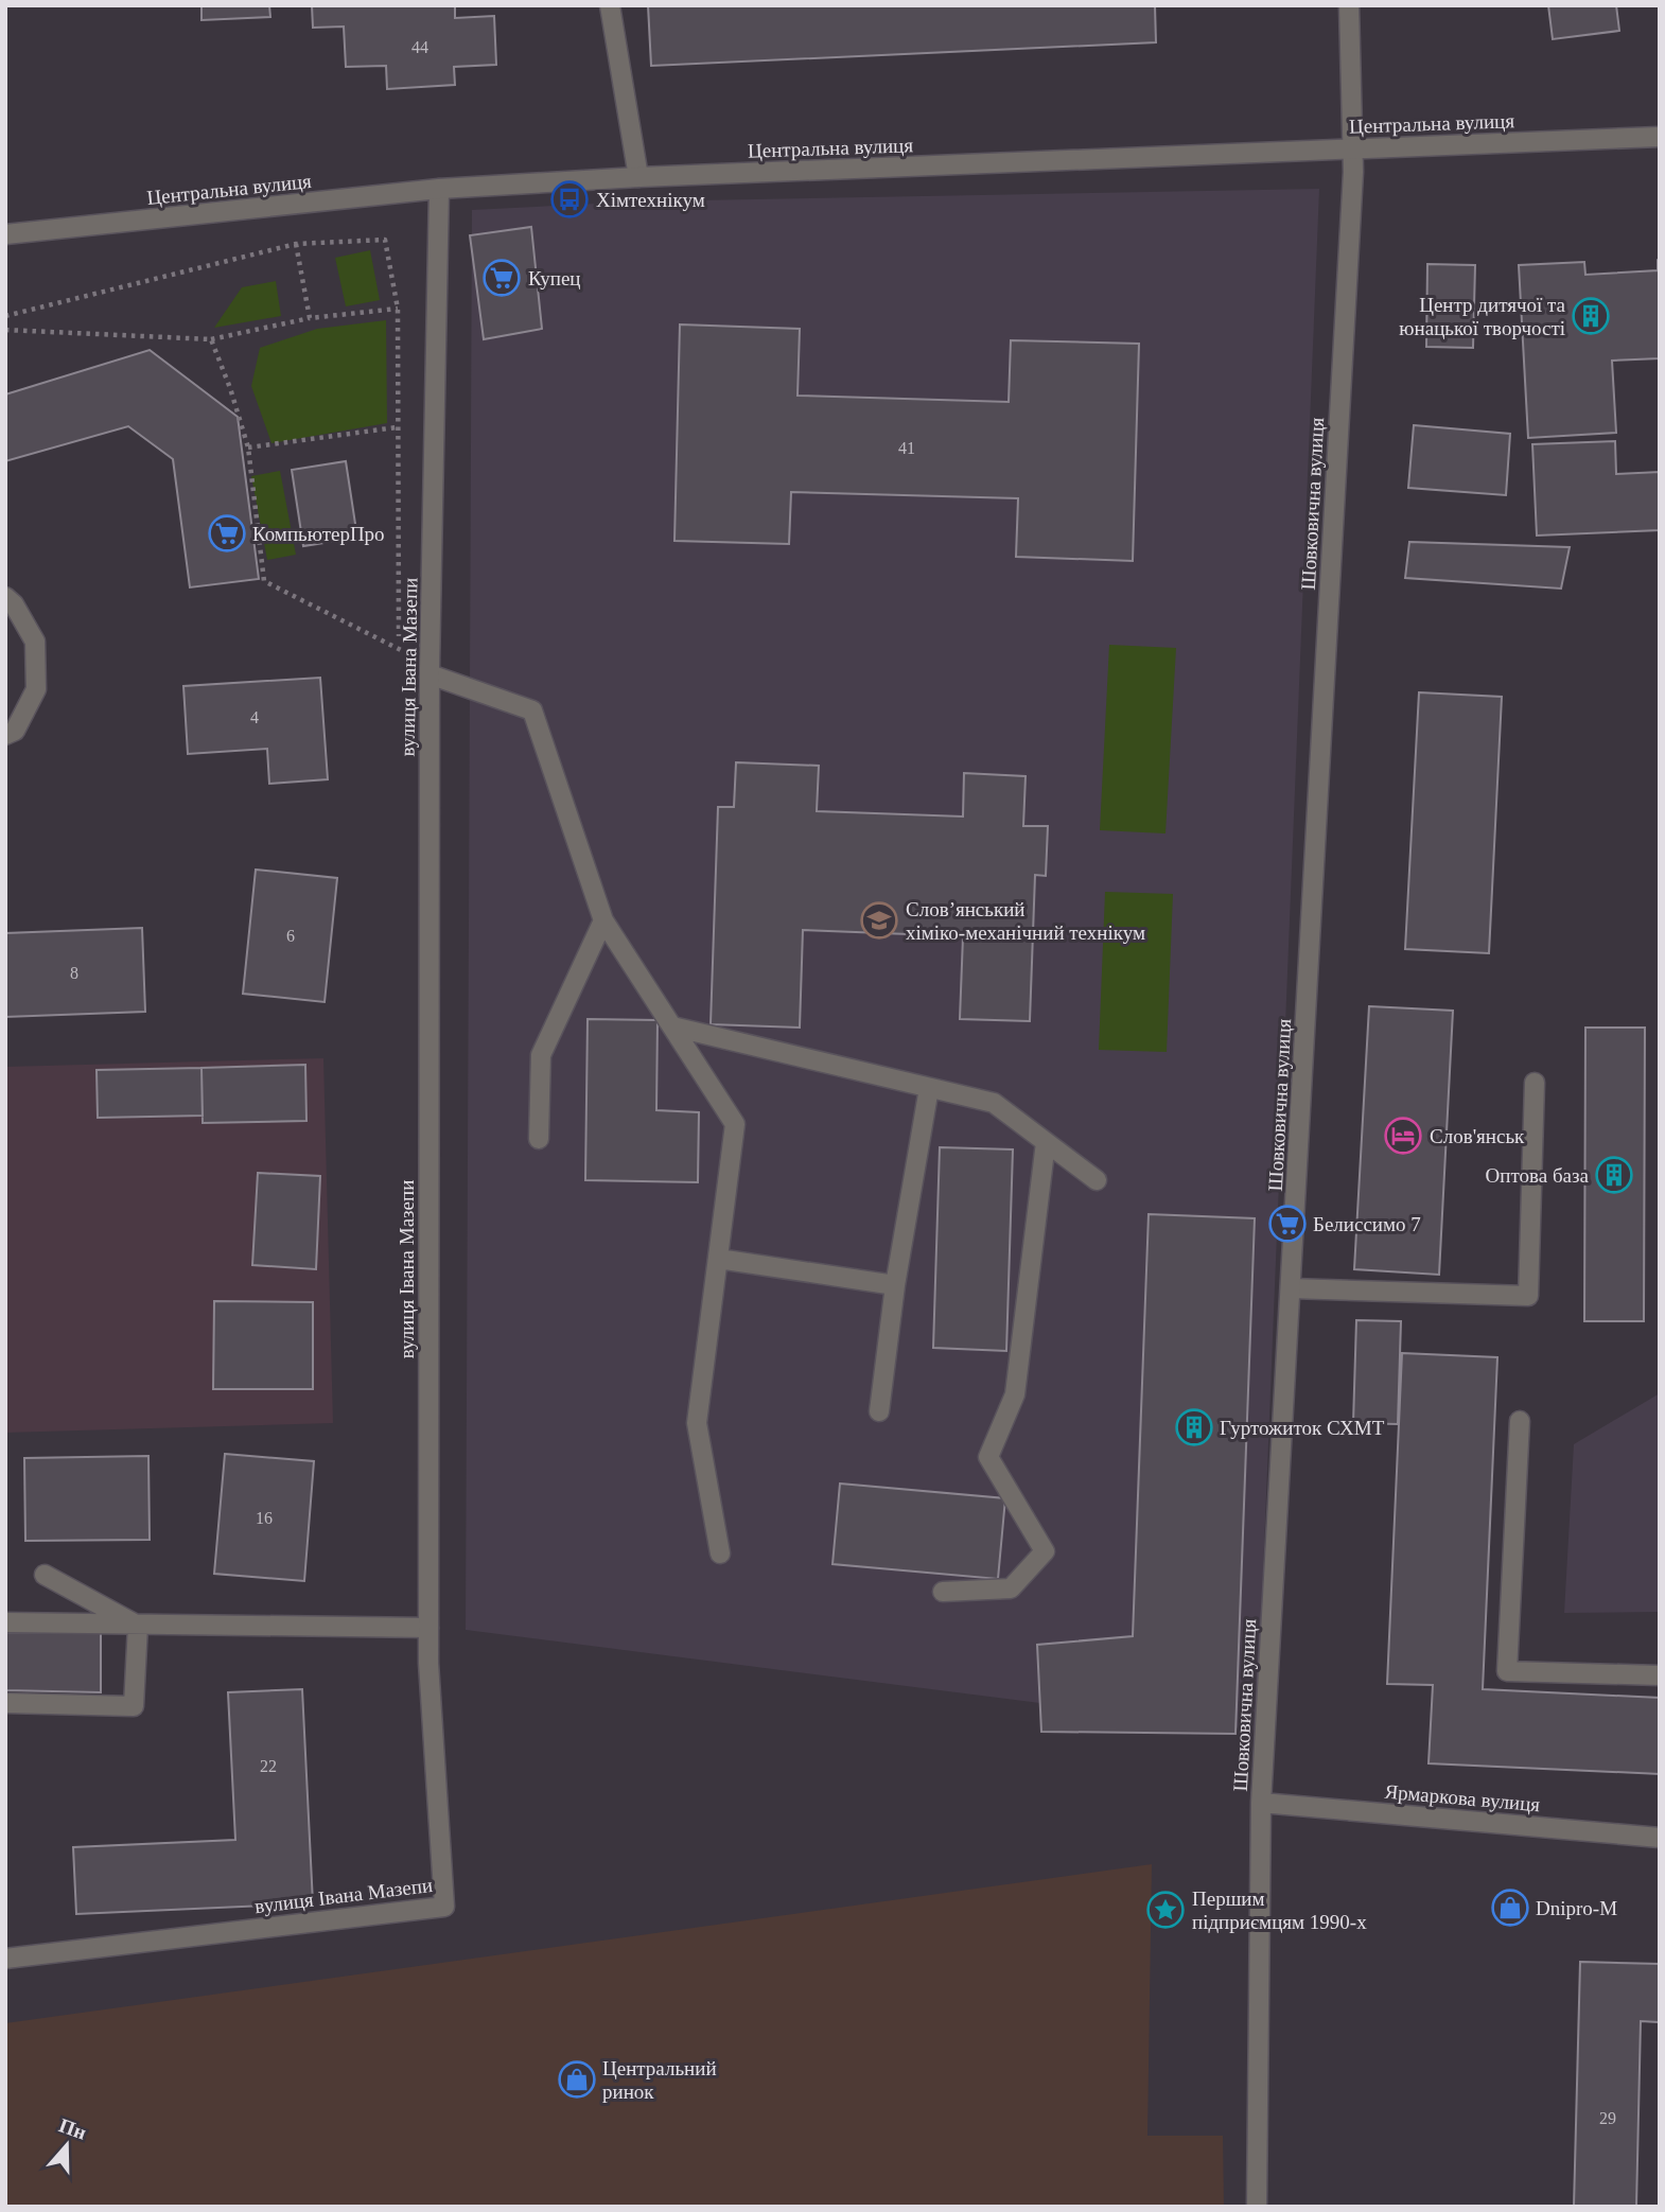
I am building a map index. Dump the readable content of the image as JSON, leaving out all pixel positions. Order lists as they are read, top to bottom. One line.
{"streets":{"street":["Центральна вулиця","Шовковична вулиця","вулиця Івана Мазепи","Ярмаркова вулиця"]},"crossings":[["Центральна вулиця","Шовковична вулиця"],["Центральна вулиця","вулиця Івана Мазепи"],["Шовковична вулиця","Ярмаркова вулиця"]],"places":{"bus stop":["Хімтехнікум"],"supermarket":["Купец","КомпьютерПро","Белиссимо 7"],"building":["Центр дитячої та юнацької творчості","Оптова база","Гуртожиток СХМТ"],"school or university":["Слов’янський хіміко-механічний технікум"],"hotel":["Слов'янськ"],"shop":["Dnipro-M","Центральний ринок"],"place":["Першим підприємцям 1990-х"]},"house_numbers":["44","41","4","6","8","16","22","29"],"north":"top"}
